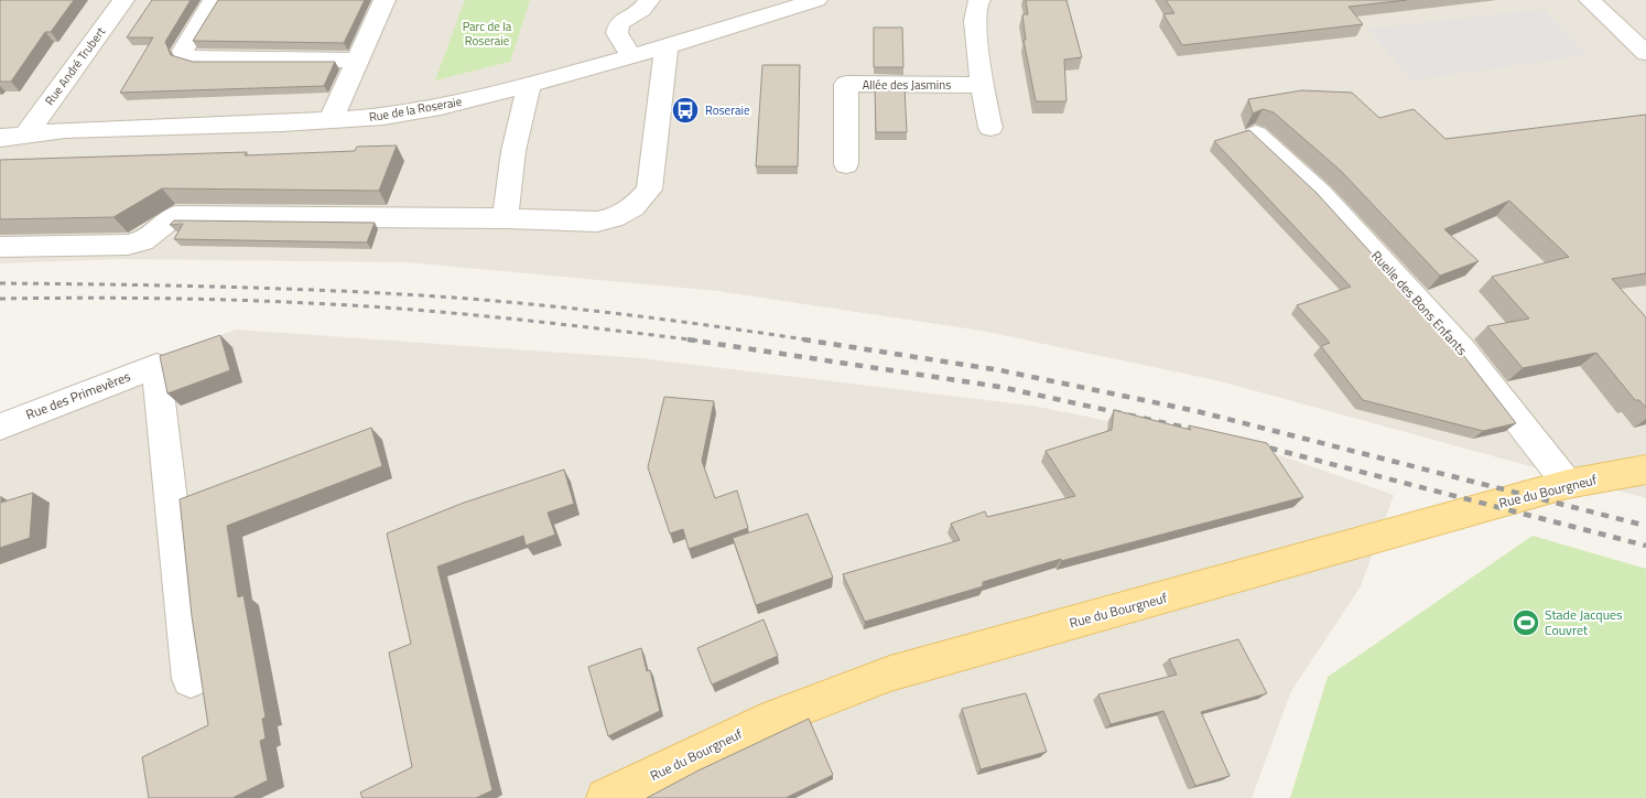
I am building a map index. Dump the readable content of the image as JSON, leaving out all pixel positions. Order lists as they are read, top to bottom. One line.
{"streets":{"main road":["Rue du Bourgneuf"],"street":["Rue André Trubert","Allée des Jasmins","Rue de la Roseraie","Ruelle des Bons Enfants","Rue des Primevères"]},"crossings":[["Rue André Trubert","Rue de la Roseraie"],["Ruelle des Bons Enfants","Rue du Bourgneuf"]],"parks":["Parc de la Roseraie"],"places":{"bus stop":["Roseraie"],"sports":["Stade Jacques Couvret"]}}
